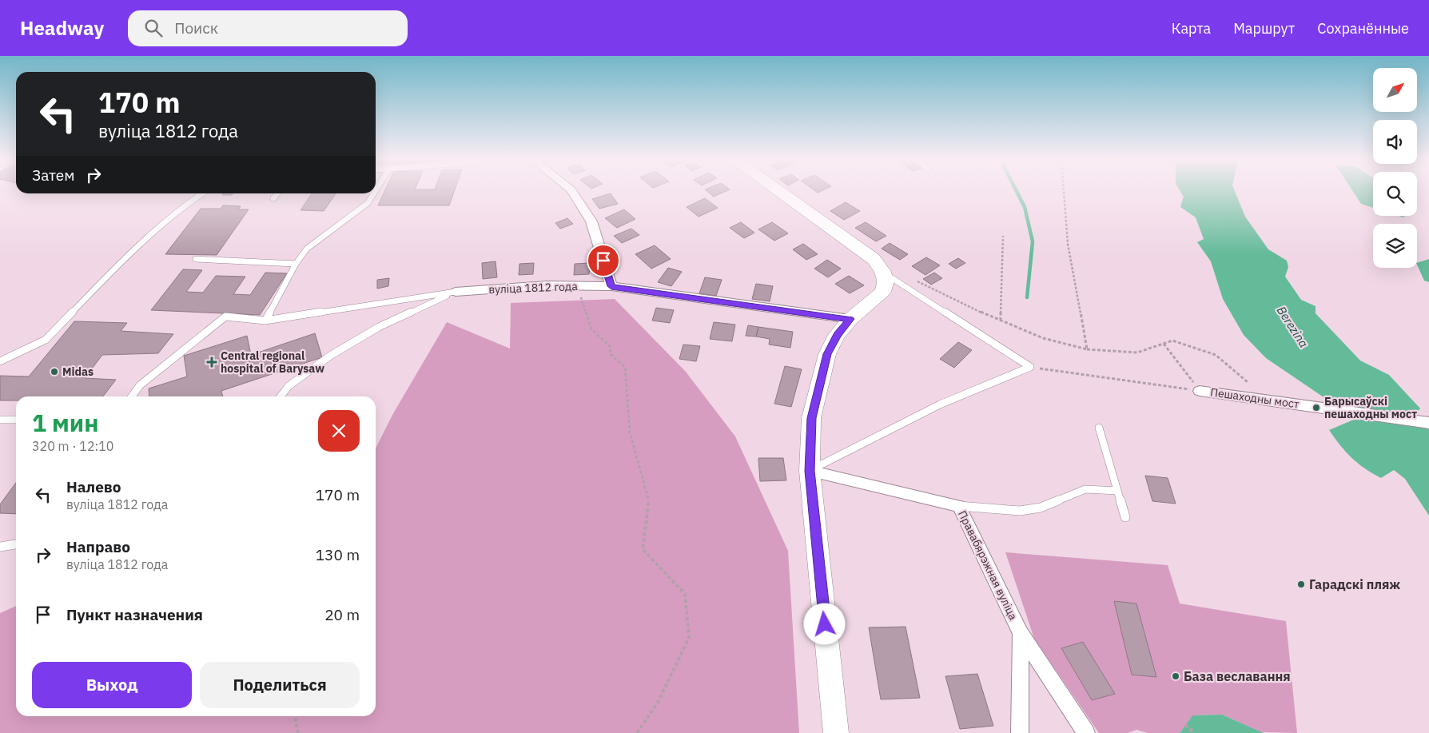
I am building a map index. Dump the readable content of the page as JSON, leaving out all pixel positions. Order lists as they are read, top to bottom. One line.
{"streets":{"street":["вуліца 1812 года","Пешаходны мост","Правабярэжная вуліца"]},"water":["Berezina"],"places":{"health":["Central regional hospital of Barysaw"],"other":["Midas","Барысаўскі пешаходны мост","Гарадскі пляж","База веславання"]},"north":"top right","page":{"header":"Headway","search":"Поиск","nav":["Карта","Маршрут","Сохранённые"],"turn":["170 m","вуліца 1812 года"],"then":"Затем","heading":["1 мин","320 m · 12:10"],"list":[{"name":"Налево","note":"вуліца 1812 года","value":"170 m"},{"name":"Направо","note":"вуліца 1812 года","value":"130 m"},{"name":"Пункт назначения","value":"20 m"}],"buttons":["Выход","Поделиться"]}}
